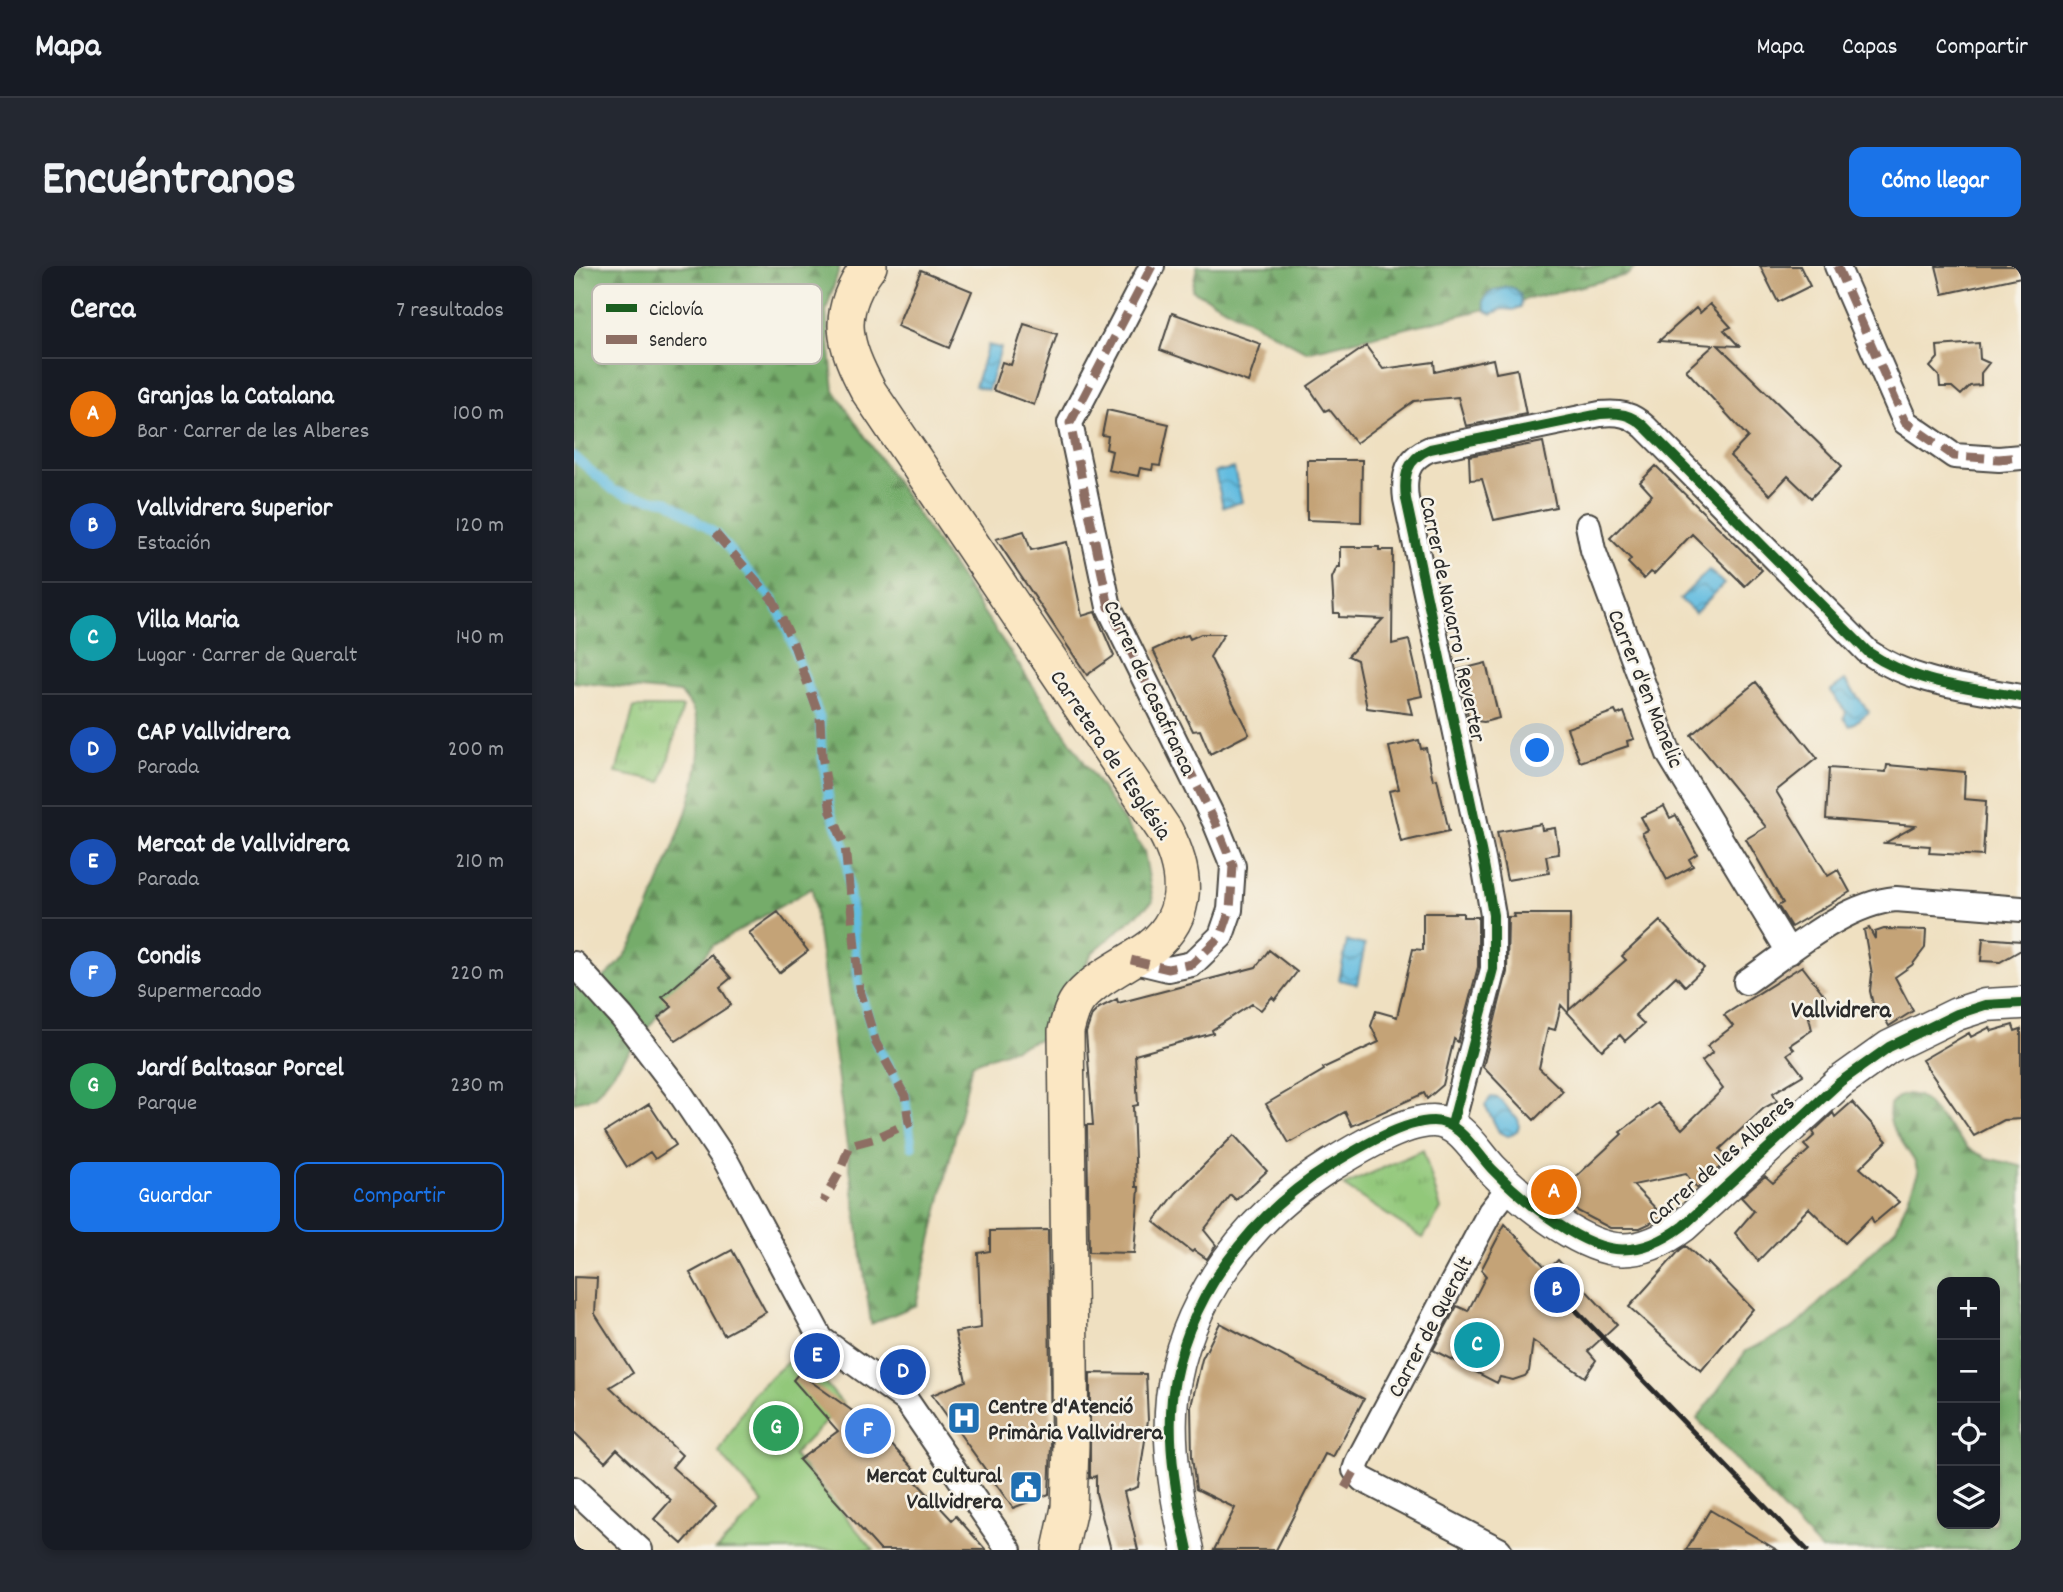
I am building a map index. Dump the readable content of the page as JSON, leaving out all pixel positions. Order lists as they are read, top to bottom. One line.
{"streets":{"main road":["Carretera de l'Església"],"street":["Carrer de Navarro i Reverter","Carrer de Casafranca","Carrer d'en Manelic","Carrer de les Alberes","Carrer de Queralt"]},"crossings":[["Carrer de Navarro i Reverter","Carrer de les Alberes"],["Carrer de Casafranca","Carretera de l'Església"],["Carrer de les Alberes","Carrer de Queralt"]],"districts":["Vallvidrera"],"places":{"hospital":["Centre d'Atenció Primària Vallvidrera"],"public building":["Mercat Cultural Vallvidrera"]},"legend":["Ciclovía","Sendero"],"page":{"header":"Mapa","nav":["Mapa","Capas","Compartir"],"title":"Encuéntranos","buttons":["Cómo llegar",["Guardar","Compartir"]],"heading":["Cerca","7 resultados"],"list":[{"mark":"A","name":"Granjas la Catalana","note":"Bar · Carrer de les Alberes","value":"100 m"},{"mark":"B","name":"Vallvidrera Superior","note":"Estación","value":"120 m"},{"mark":"C","name":"Villa Maria","note":"Lugar · Carrer de Queralt","value":"140 m"},{"mark":"D","name":"CAP Vallvidrera","note":"Parada","value":"200 m"},{"mark":"E","name":"Mercat de Vallvidrera","note":"Parada","value":"210 m"},{"mark":"F","name":"Condis","note":"Supermercado","value":"220 m"},{"mark":"G","name":"Jardí Baltasar Porcel","note":"Parque","value":"230 m"}],"pins":["A","B","C","E","D","G","F"],"map_buttons":["+","−"]}}
